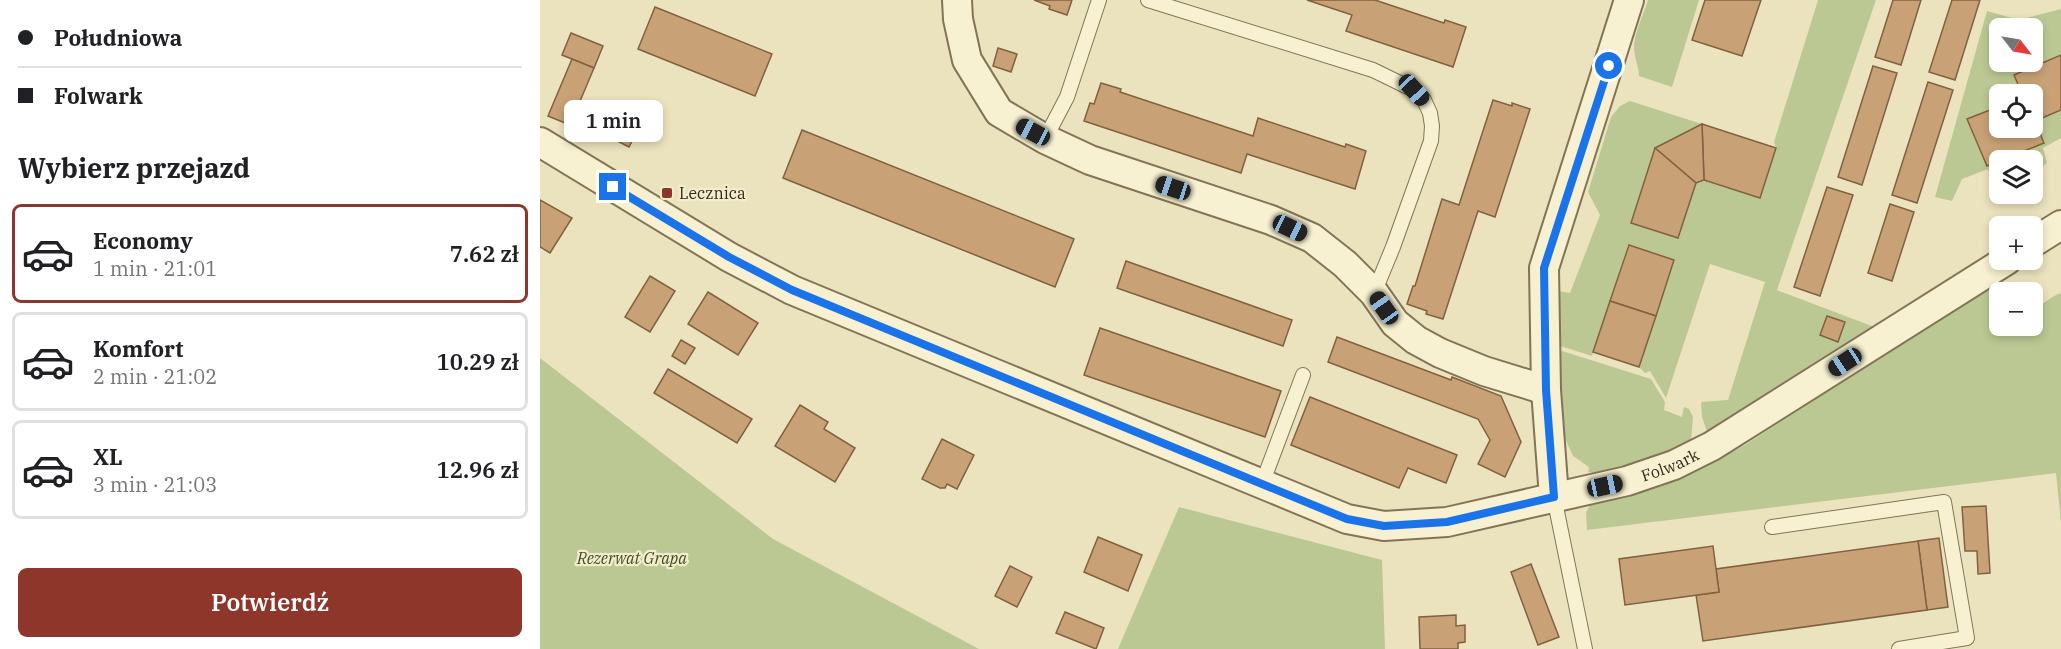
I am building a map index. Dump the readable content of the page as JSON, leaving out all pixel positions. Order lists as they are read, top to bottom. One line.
{"streets":{"street":["Folwark"]},"parks":["Rezerwat Grapa"],"places":{"transit":["Lecznica"]},"north":"bottom right","page":{"banner":["Południowa","Folwark"],"map_buttons":["+","−"],"bubble":"1 min","heading":"Wybierz przejazd","list":[{"name":"Economy","note":"1 min · 21:01","value":"7.62 zł"},{"name":"Komfort","note":"2 min · 21:02","value":"10.29 zł"},{"name":"XL","note":"3 min · 21:03","value":"12.96 zł"}],"buttons":"Potwierdź"}}
